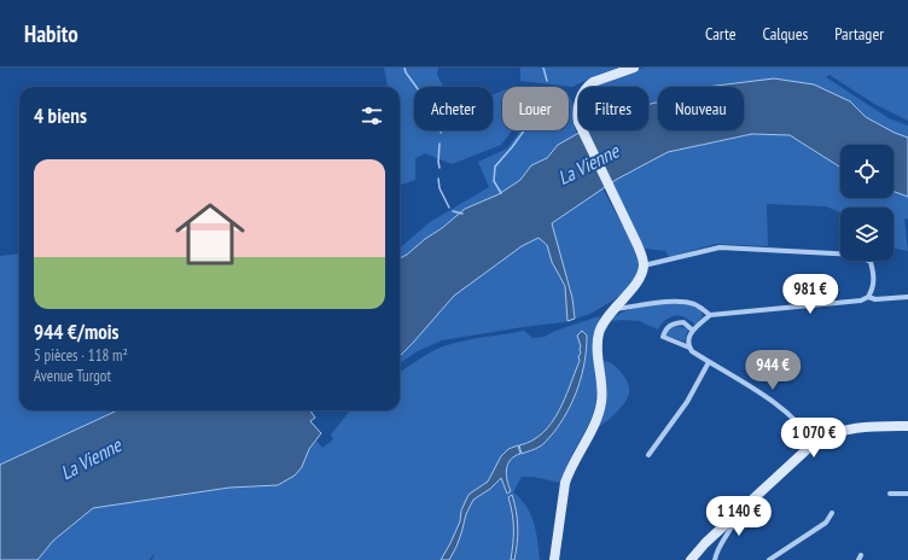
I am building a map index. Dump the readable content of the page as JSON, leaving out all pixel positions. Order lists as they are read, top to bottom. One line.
{"water":["La Vienne"],"page":{"header":"Habito","nav":["Carte","Calques","Partager"],"chip":["Acheter","Louer","Filtres","Nouveau"],"heading":"4 biens","list":[{"name":"944 €/mois","note":"5 pièces · 118 m² · Avenue Turgot"}],"price":["981 €","944 €","1 070 €","1 140 €"]}}
